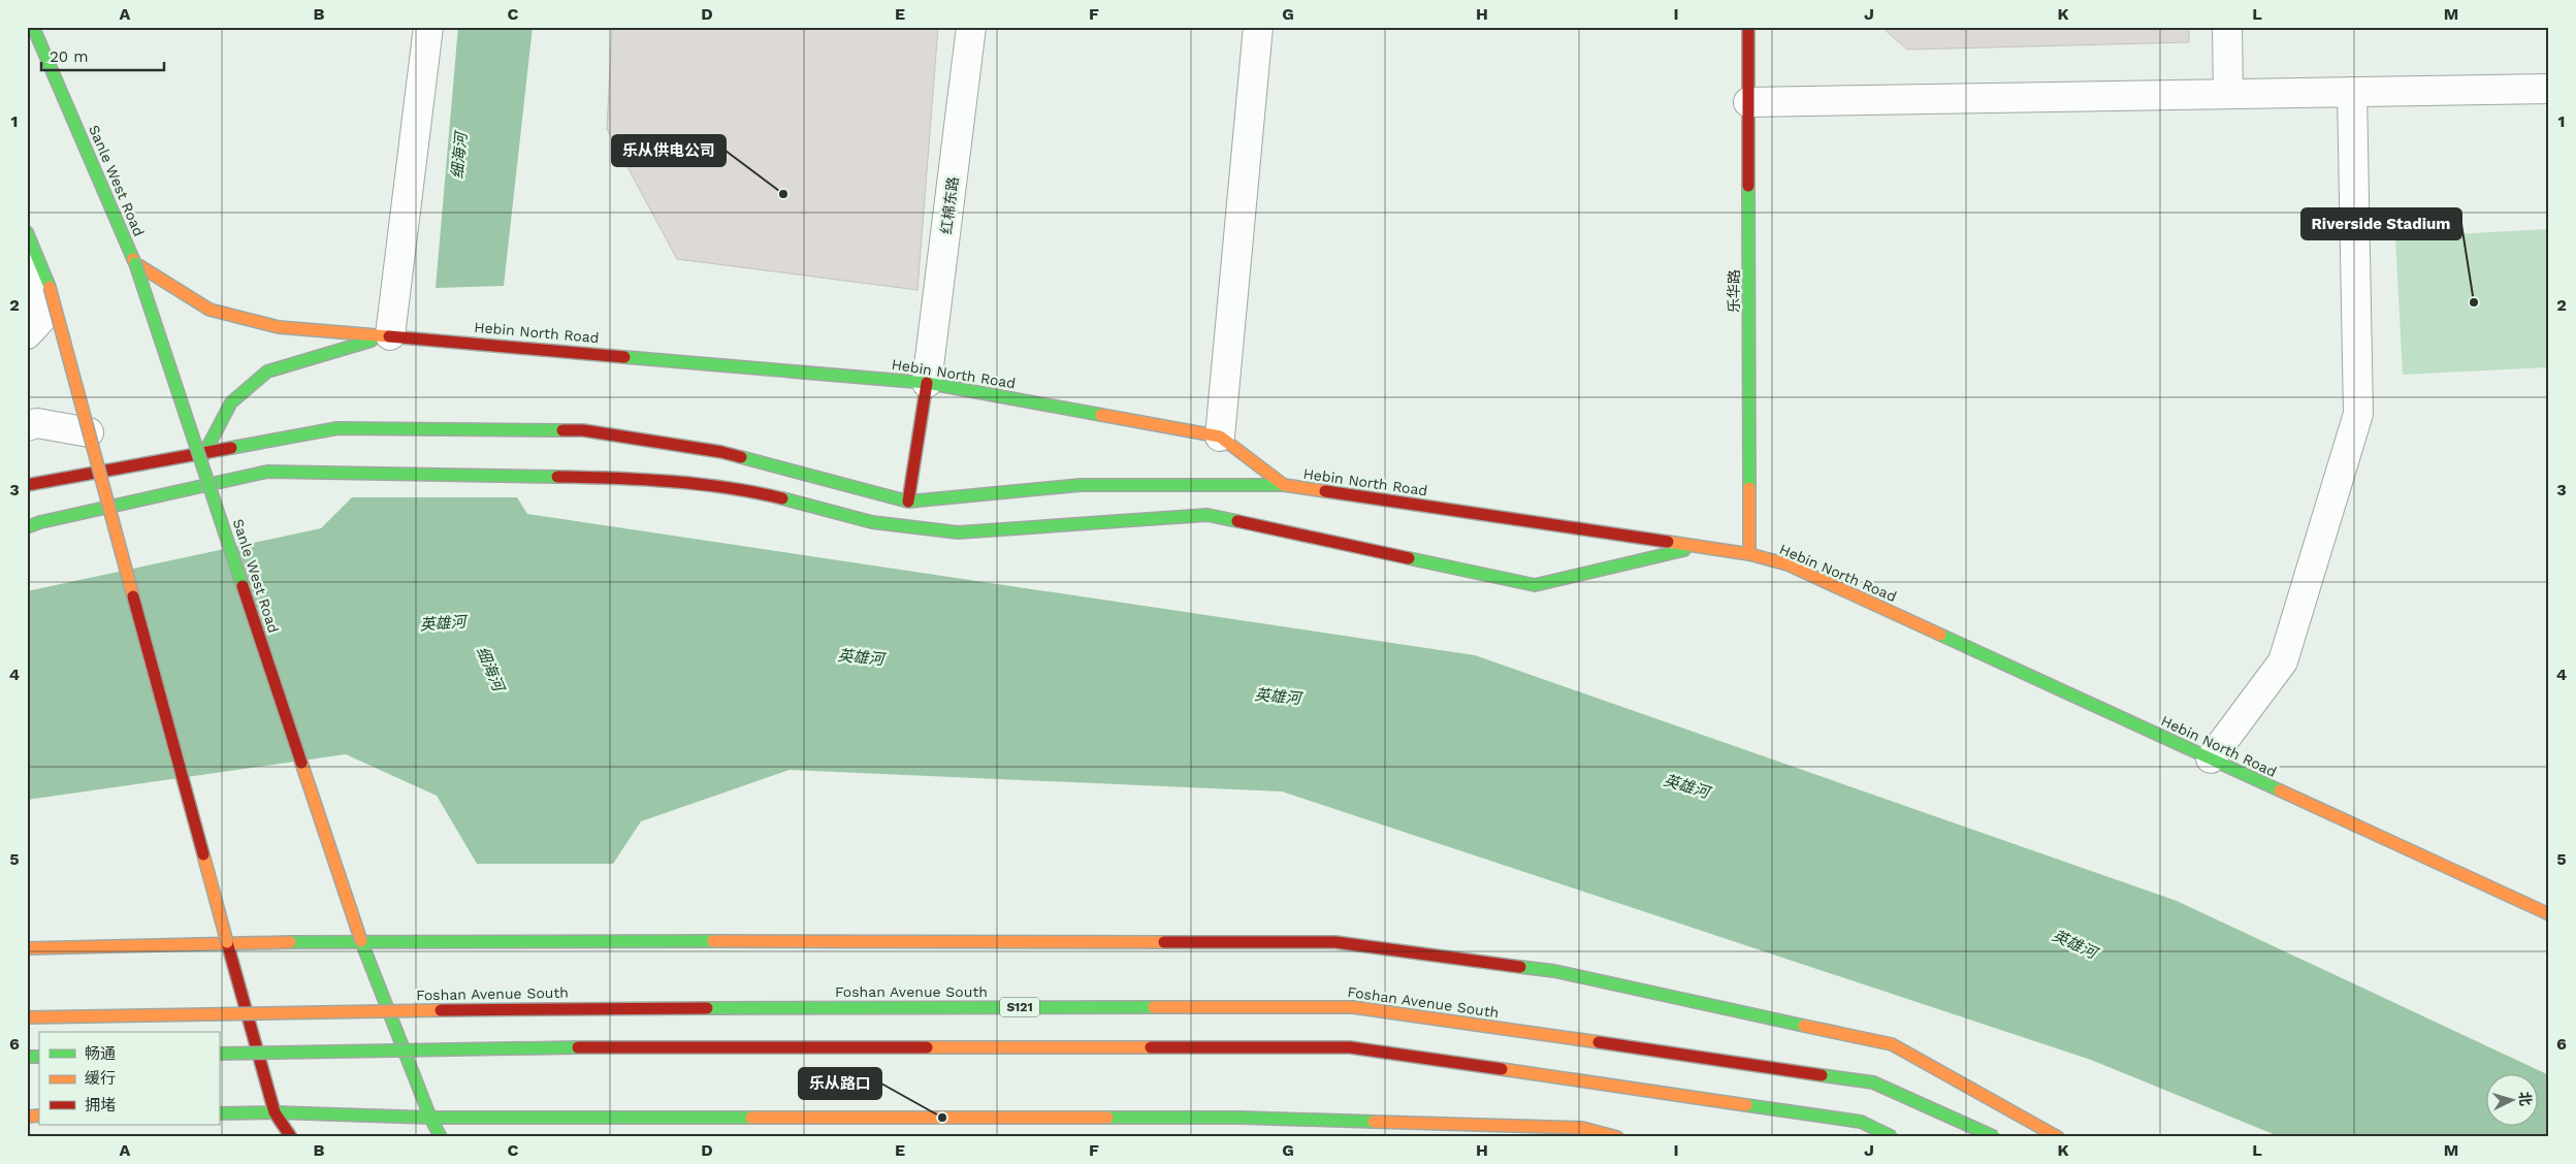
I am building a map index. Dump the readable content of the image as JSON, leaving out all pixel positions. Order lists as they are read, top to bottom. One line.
{"streets":{"main road":["Sanle West Road","乐华路","Hebin North Road","Foshan Avenue South","S121"],"street":["红棉东路"]},"crossings":[["Sanle West Road","Hebin North Road"],["红棉东路","Hebin North Road"],["乐华路","Hebin North Road"]],"water":["细海河","英雄河"],"places":["乐从供电公司","Riverside Stadium","乐从路口"],"legend":["畅通","缓行","拥堵"],"scale_bar":"20 m","north":"right","grid":{"columns":["A","B","C","D","E","F","G","H","I","J","K","L","M"],"rows":["1","2","3","4","5","6"]}}
